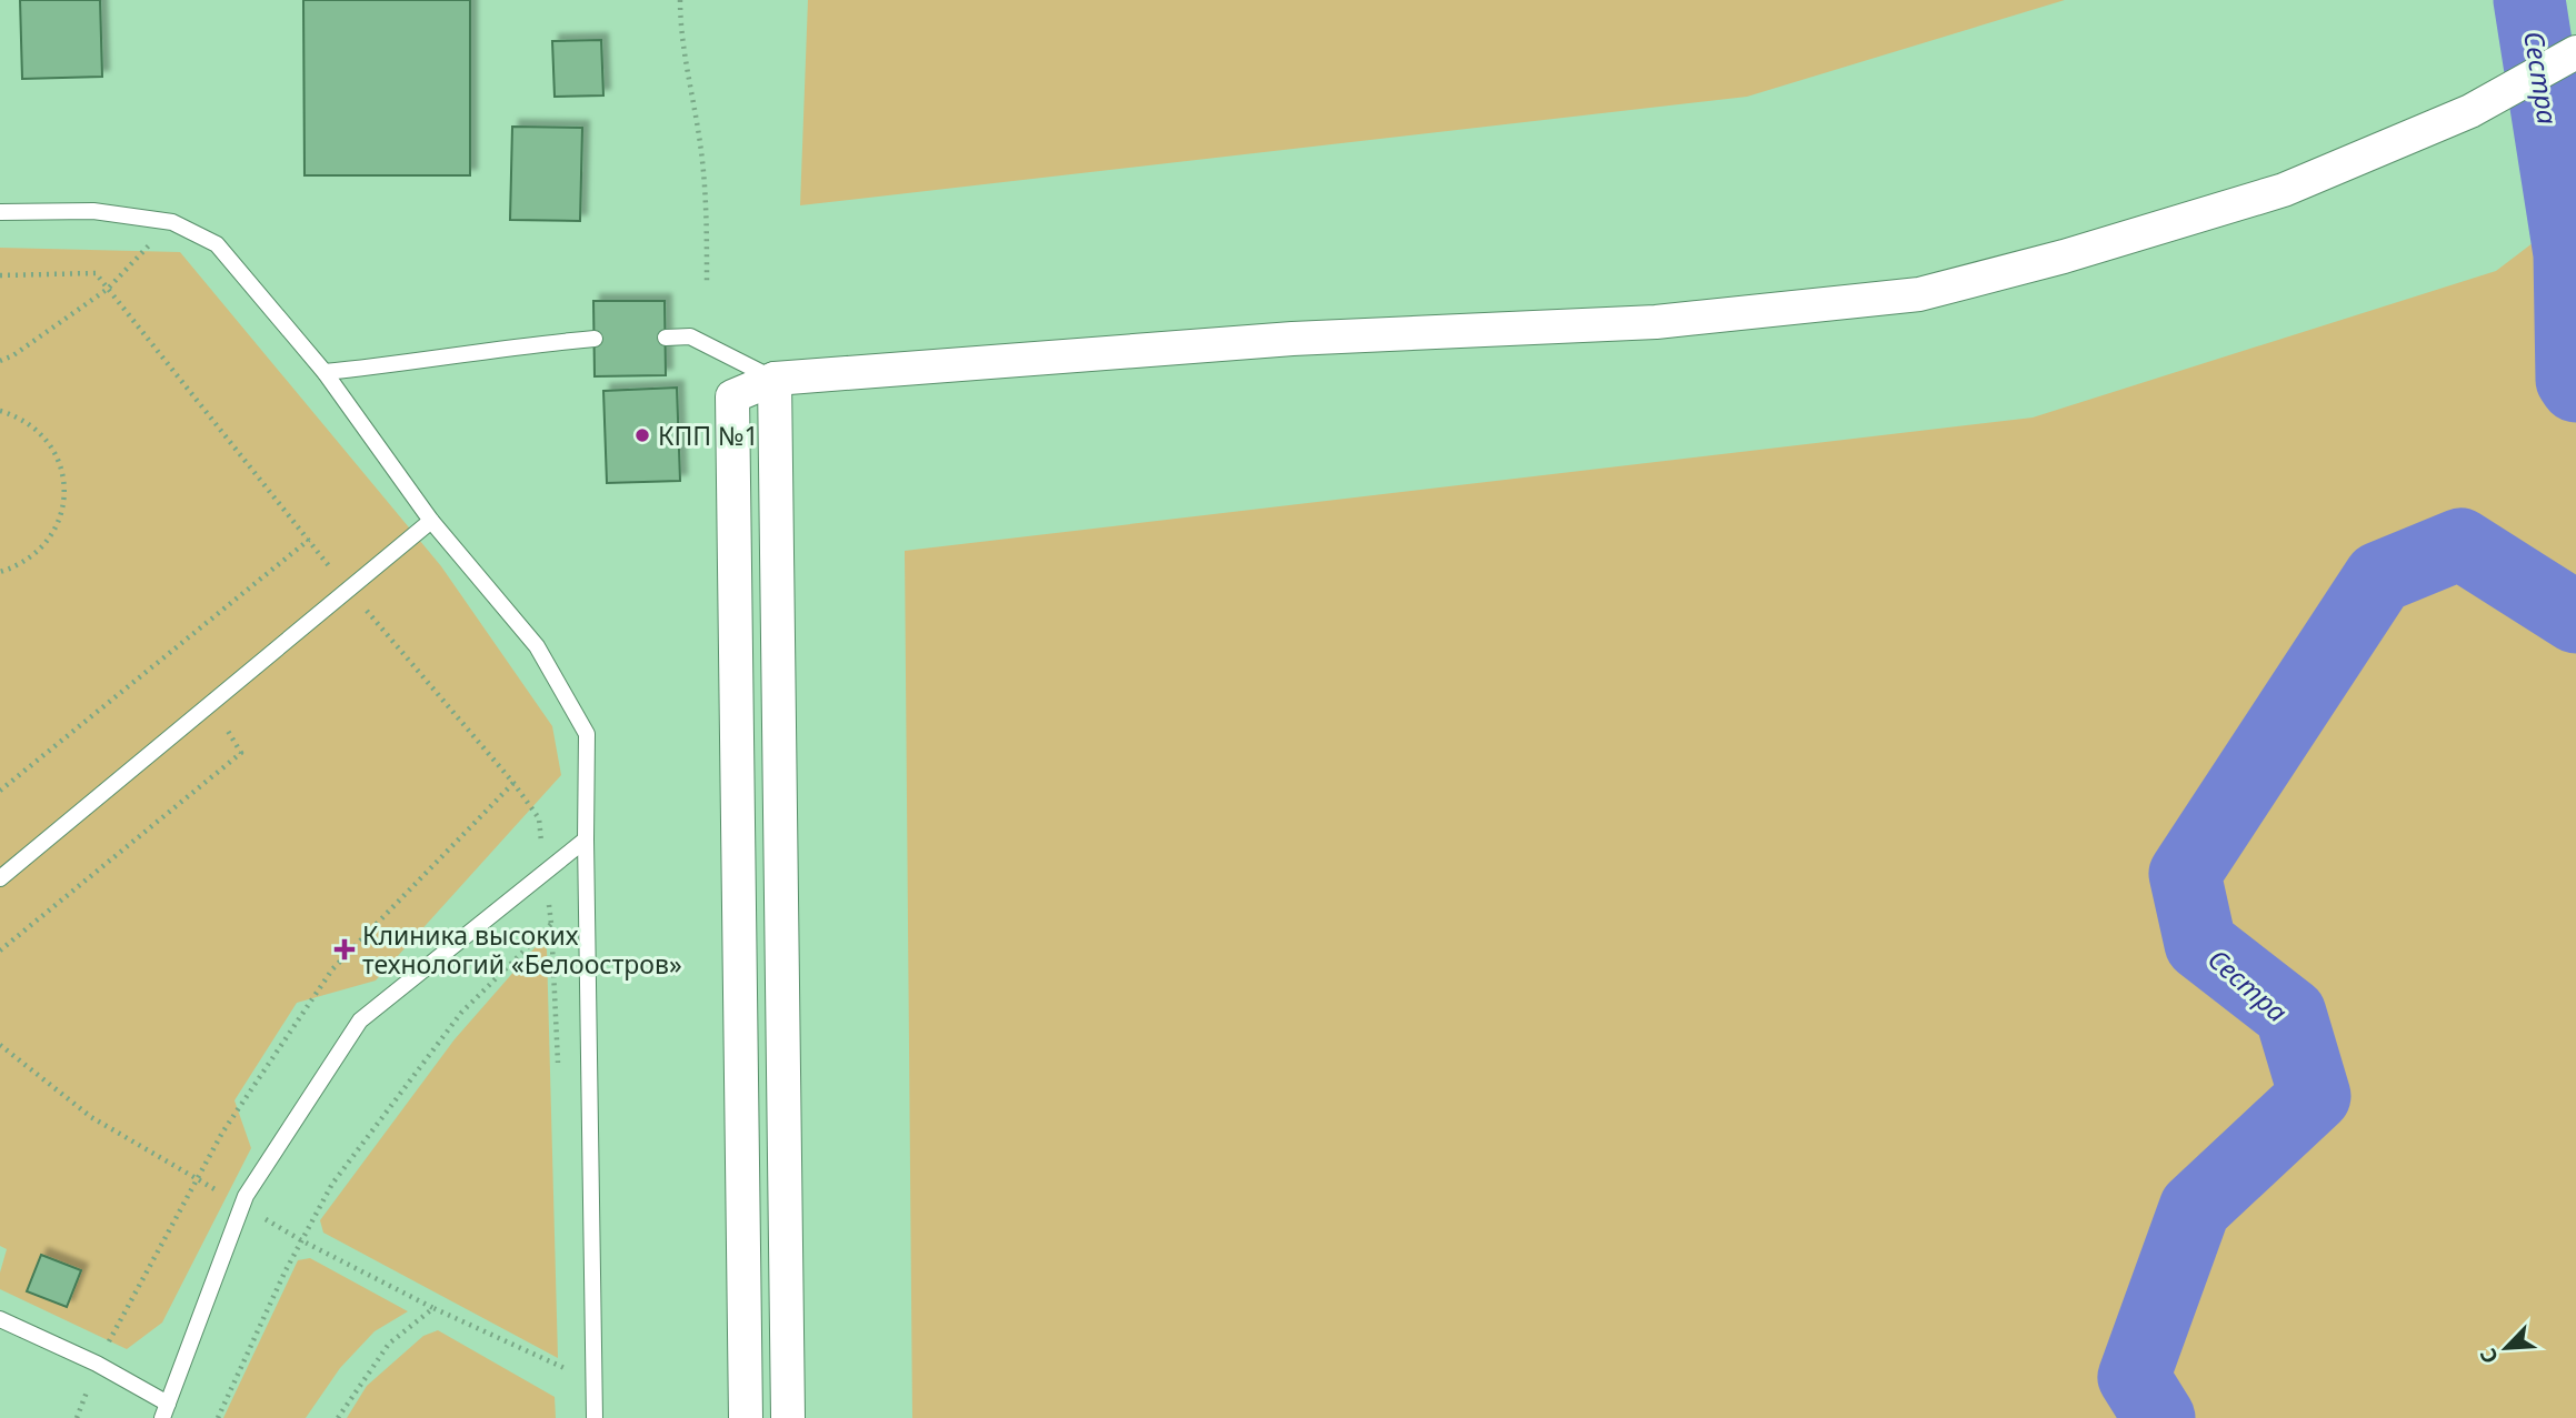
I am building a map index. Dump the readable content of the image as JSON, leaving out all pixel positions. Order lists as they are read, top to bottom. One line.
{"water":["Сестра"],"places":{"other":["КПП №1"],"health":["Клиника высоких технологий «Белоостров»"]},"north":"bottom left"}
